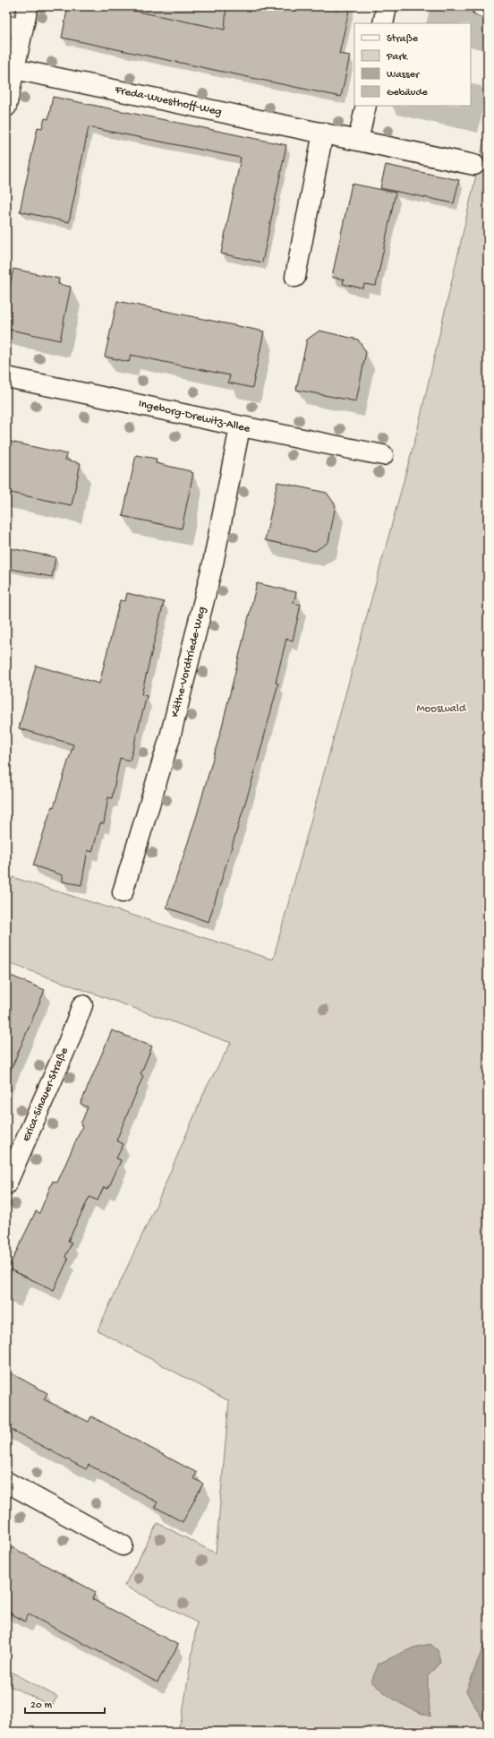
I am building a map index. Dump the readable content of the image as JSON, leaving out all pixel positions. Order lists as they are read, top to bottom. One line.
{"streets":{"street":["Freda-Wuesthoff-Weg","Ingeborg-Drewitz-Allee","Käthe-Vordtriede-Weg","Erica-Sinauer-Straße"]},"crossings":[["Ingeborg-Drewitz-Allee","Käthe-Vordtriede-Weg"]],"parks":["Mooswald"],"legend":["Straße","Park","Wasser","Gebäude"],"scale_bar":"20 m"}
